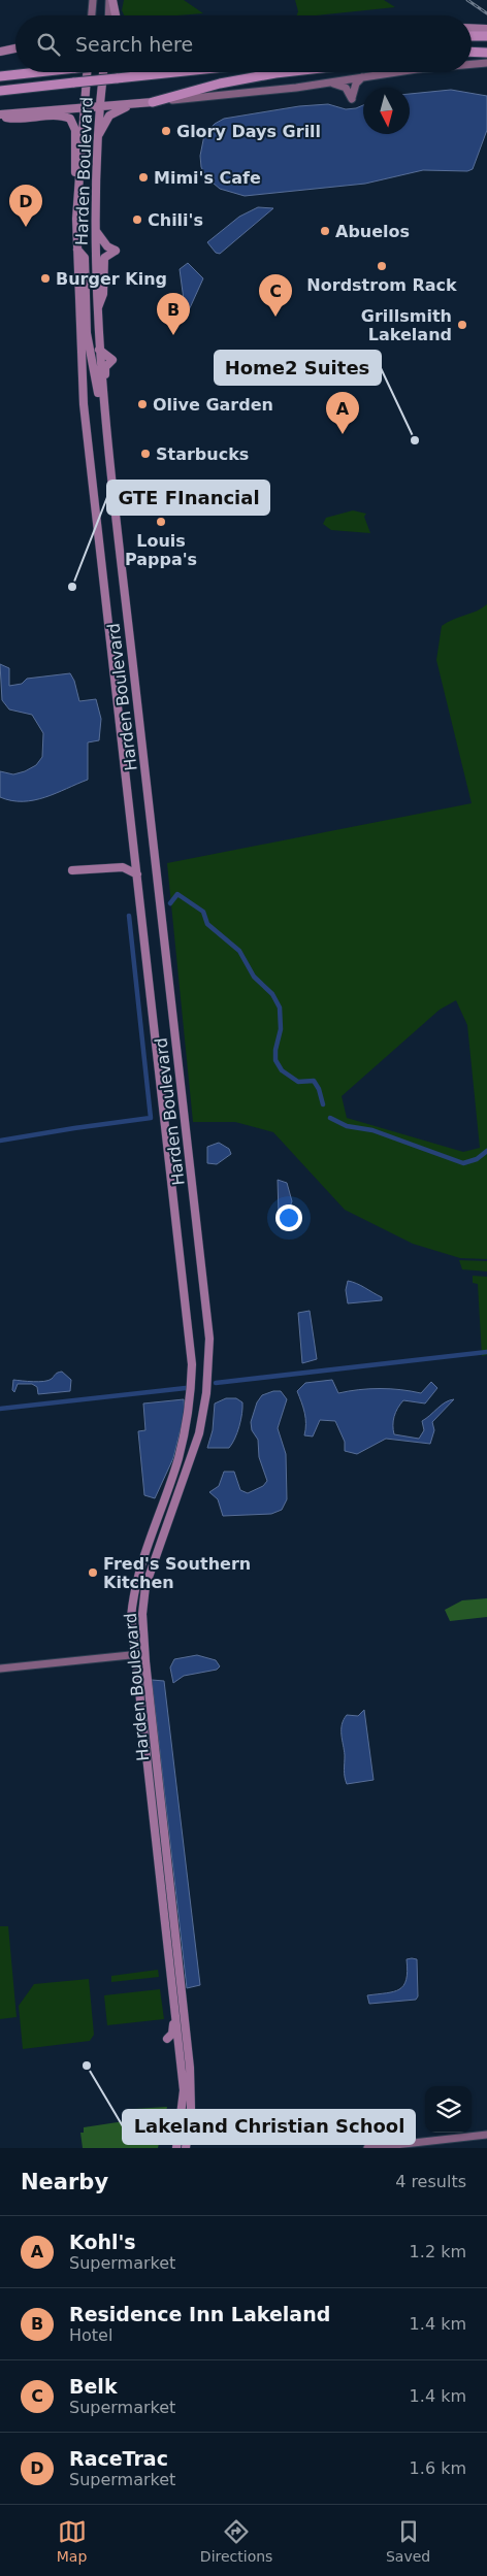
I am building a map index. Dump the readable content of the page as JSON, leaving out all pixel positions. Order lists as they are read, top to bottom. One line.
{"streets":{"main road":["Harden Boulevard"]},"places":["Glory Days Grill","Mimi's Cafe","Chili's","Abuelos","Nordstrom Rack","Burger King","Grillsmith Lakeland","Olive Garden","Home2 Suites","Starbucks","Louis Pappa's","GTE FInancial","Fred's Southern Kitchen","Lakeland Christian School"],"north":"bottom","page":{"search":"Search here","pins":["D","C","B","A"],"heading":["Nearby","4 results"],"list":[{"mark":"A","name":"Kohl's","note":"Supermarket","value":"1.2 km"},{"mark":"B","name":"Residence Inn Lakeland","note":"Hotel","value":"1.4 km"},{"mark":"C","name":"Belk","note":"Supermarket","value":"1.4 km"},{"mark":"D","name":"RaceTrac","note":"Supermarket","value":"1.6 km"}],"nav":["Map","Directions","Saved"]}}
